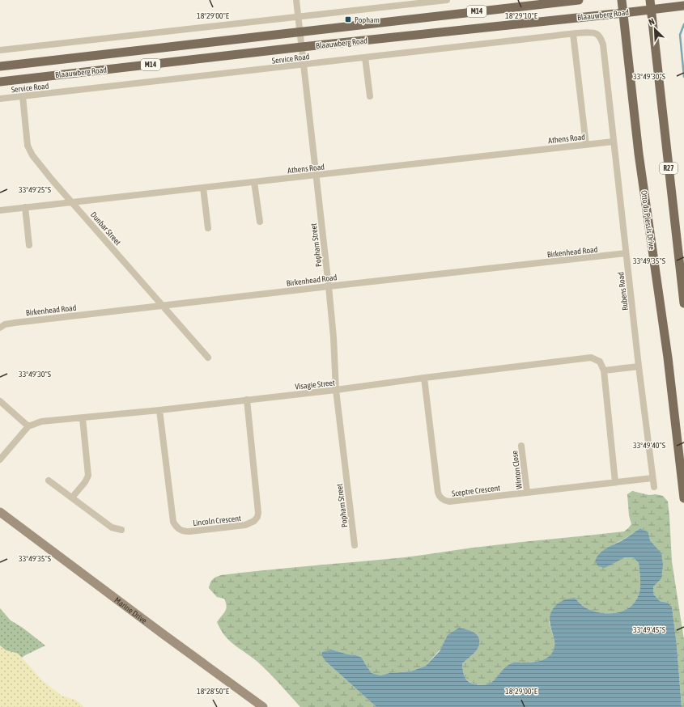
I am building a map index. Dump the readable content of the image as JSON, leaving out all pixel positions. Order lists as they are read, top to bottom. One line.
{"streets":{"main road":["M14","Blaauwberg Road","R27","Otto du Plessis Drive","Marine Drive"],"street":["Service Road","Athens Road","Dunbar Street","Popham Street","Birkenhead Road","Rubens Road","Visagie Street","Winton Close","Sceptre Crescent","Lincoln Crescent"]},"crossings":[["Blaauwberg Road","R27"],["Blaauwberg Road","Otto du Plessis Drive"],["Blaauwberg Road","Popham Street"],["Service Road","Dunbar Street"],["Service Road","Popham Street"],["Service Road","Rubens Road"],["Athens Road","Dunbar Street"],["Athens Road","Popham Street"],["Athens Road","Rubens Road"],["Dunbar Street","Birkenhead Road"],["Popham Street","Birkenhead Road"],["Popham Street","Visagie Street"],["Birkenhead Road","Rubens Road"],["Rubens Road","Sceptre Crescent"],["Visagie Street","Sceptre Crescent"],["Visagie Street","Lincoln Crescent"],["Winton Close","Sceptre Crescent"]],"places":{"transit":["Popham"]},"north":"top left","coordinates":["18°29'00\"E","18°29'10\"E","33°49'30\"S","33°49'25\"S","33°49'35\"S","33°49'40\"S","33°49'45\"S","18°28'50\"E"]}
